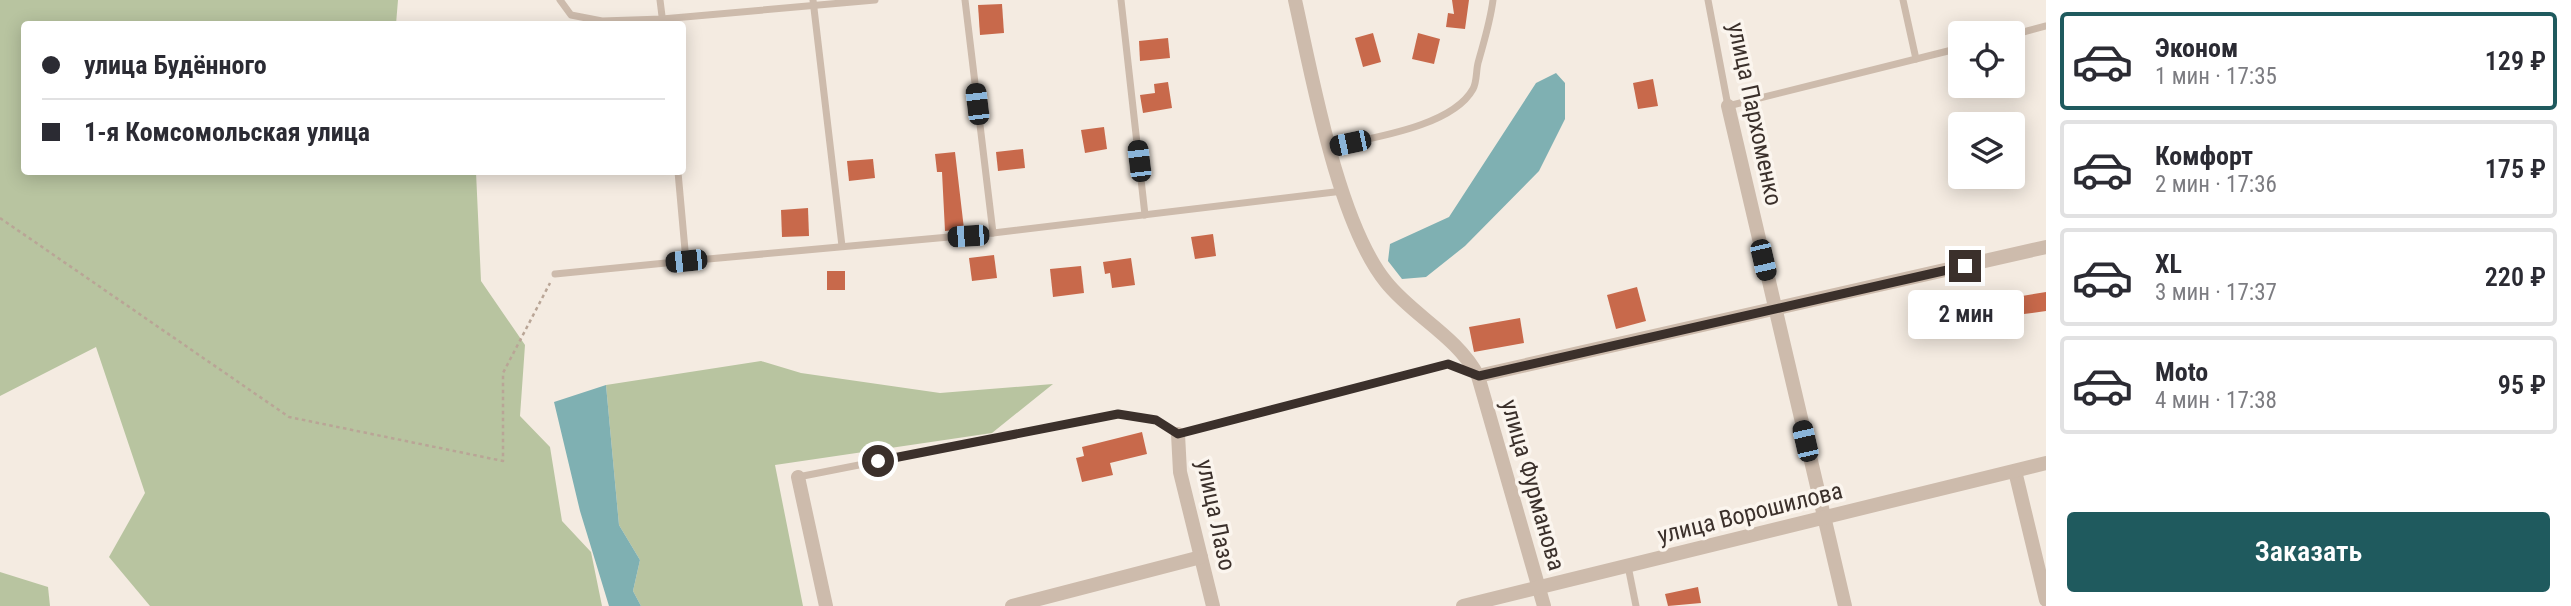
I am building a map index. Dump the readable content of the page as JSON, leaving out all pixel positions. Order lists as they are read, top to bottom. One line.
{"streets":{"street":["улица Пархоменко","улица Фурманова","улица Ворошилова","улица Лазо"]},"crossings":[["улица Пархоменко","улица Ворошилова"],["улица Фурманова","улица Ворошилова"]],"page":{"list":[{"name":"Эконом","note":"1 мин · 17:35","value":"129 ₽"},{"name":"Комфорт","note":"2 мин · 17:36","value":"175 ₽"},{"name":"XL","note":"3 мин · 17:37","value":"220 ₽"},{"name":"Moto","note":"4 мин · 17:38","value":"95 ₽"}],"banner":["улица Будённого","1-я Комсомольская улица"],"bubble":"2 мин","buttons":"Заказать"}}
